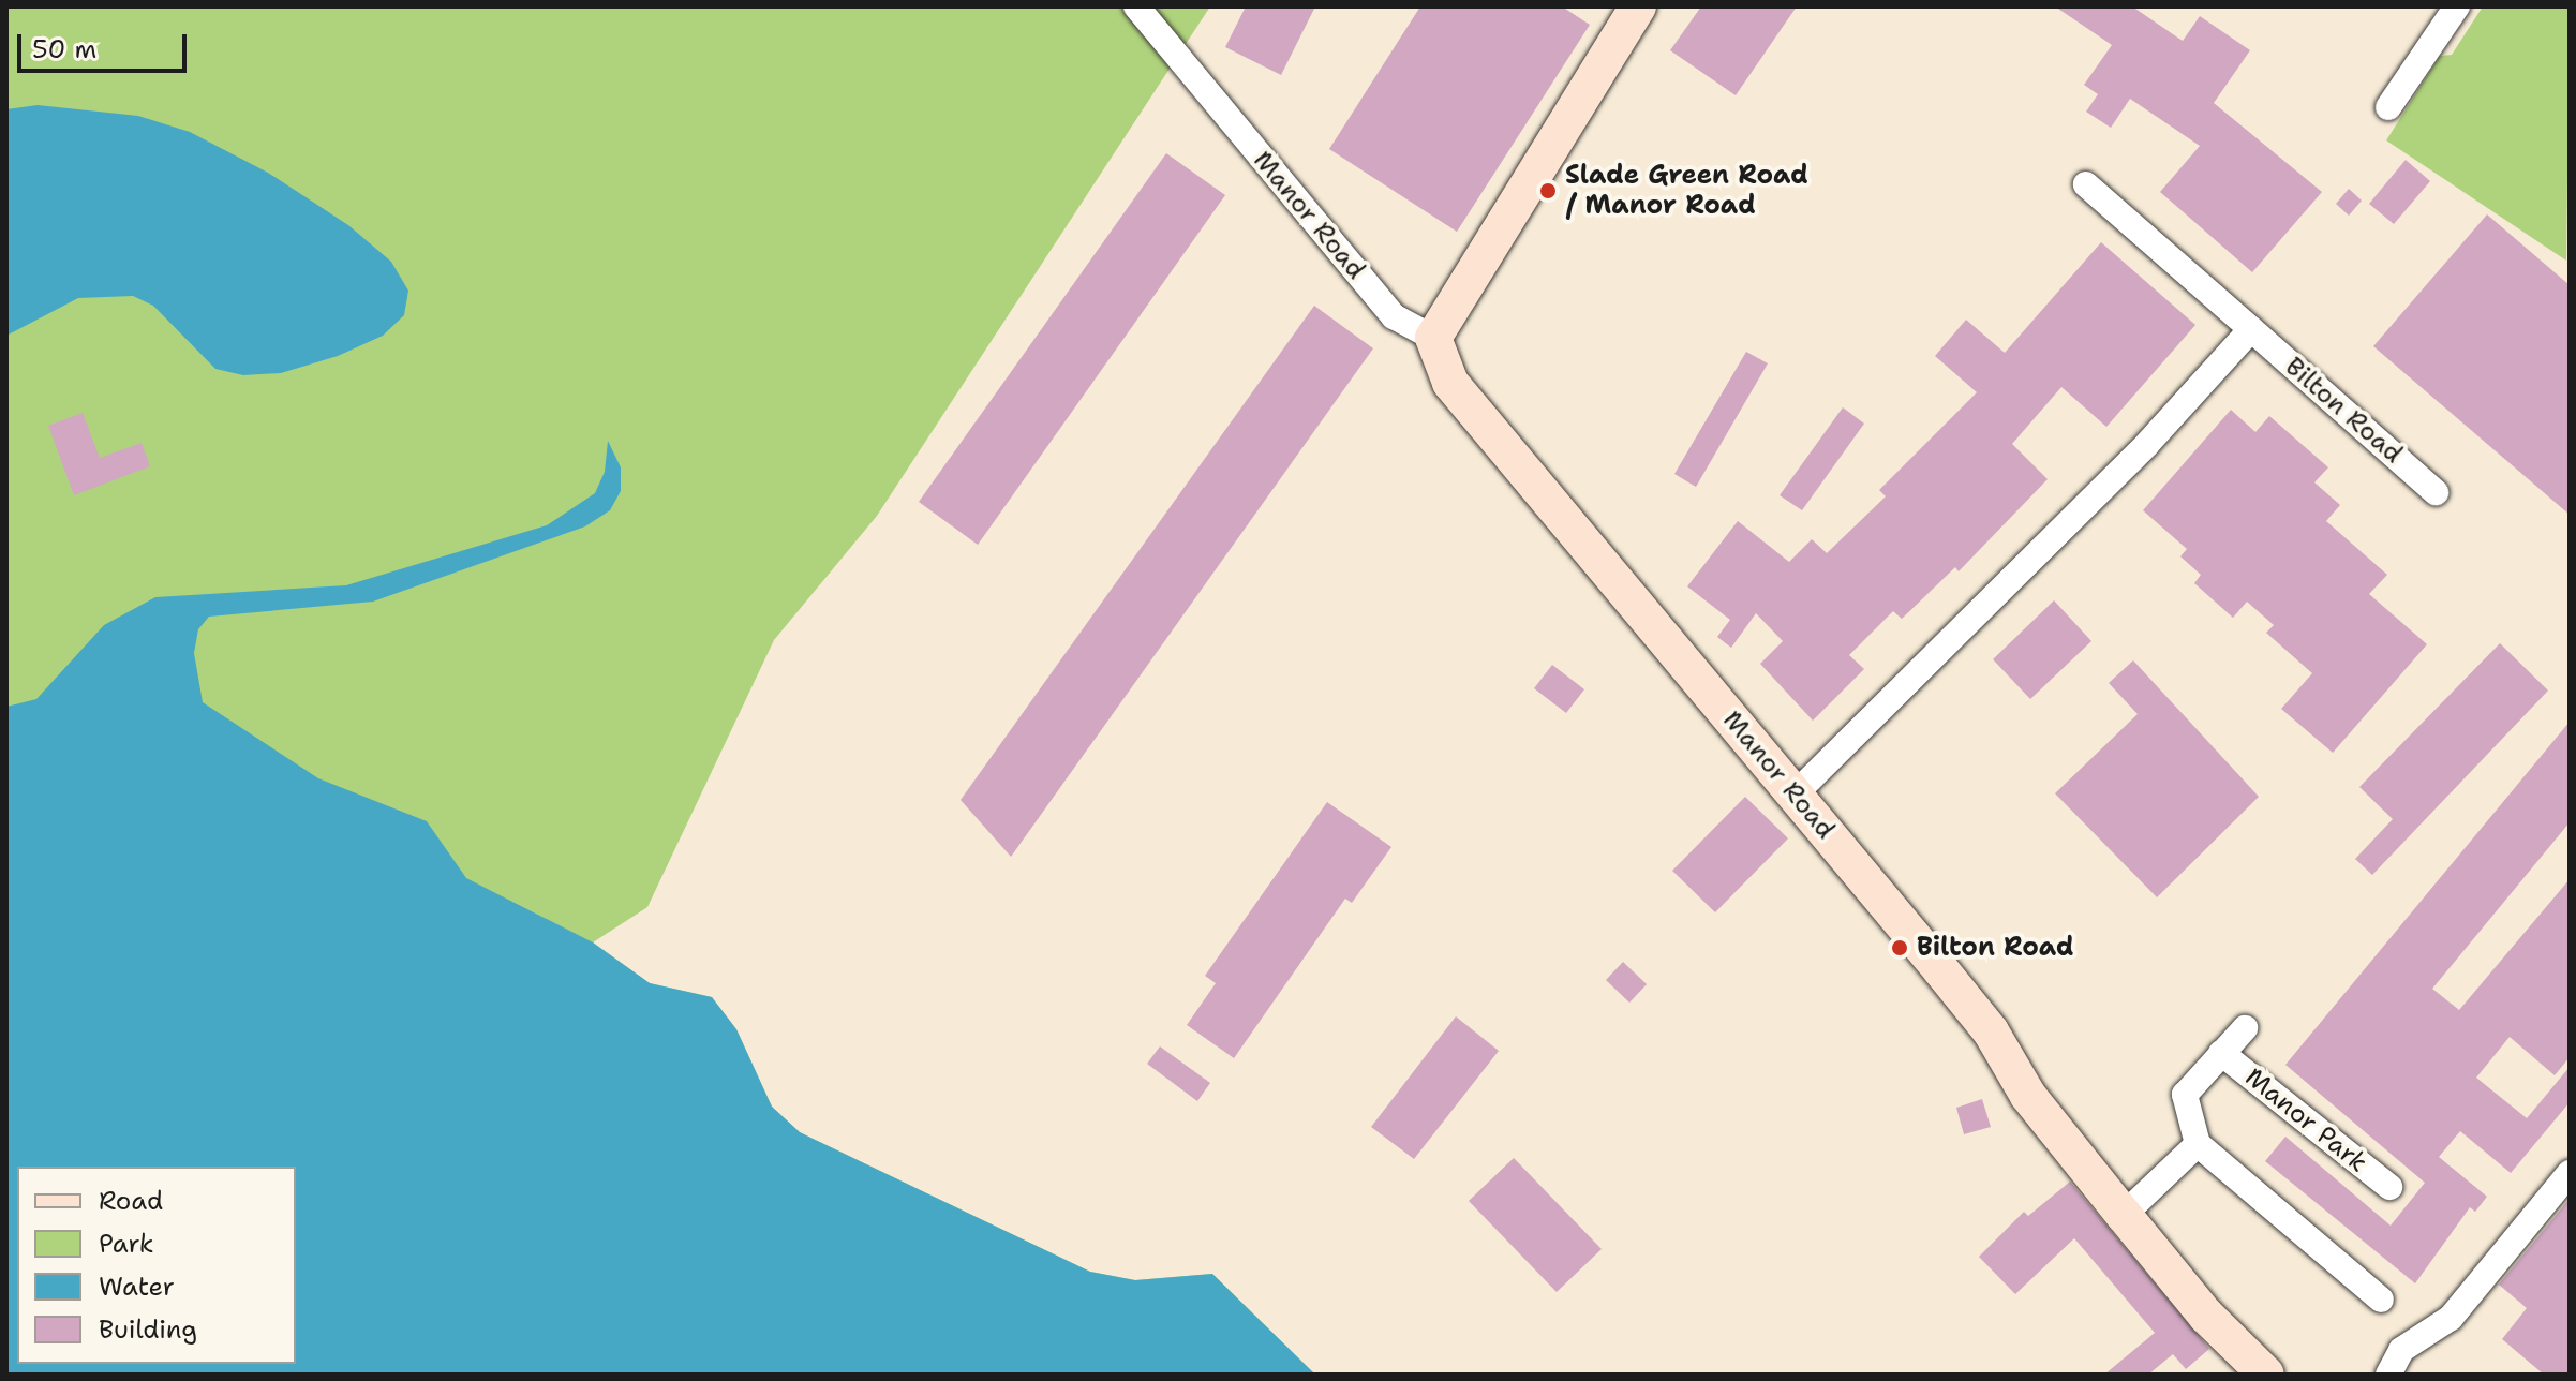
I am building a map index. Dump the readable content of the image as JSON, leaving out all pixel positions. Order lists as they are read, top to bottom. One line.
{"streets":{"street":["Manor Road","Bilton Road","Manor Park"]},"places":["Slade Green Road / Manor Road","Bilton Road"],"legend":["Road","Park","Water","Building"],"scale_bar":"50 m"}
